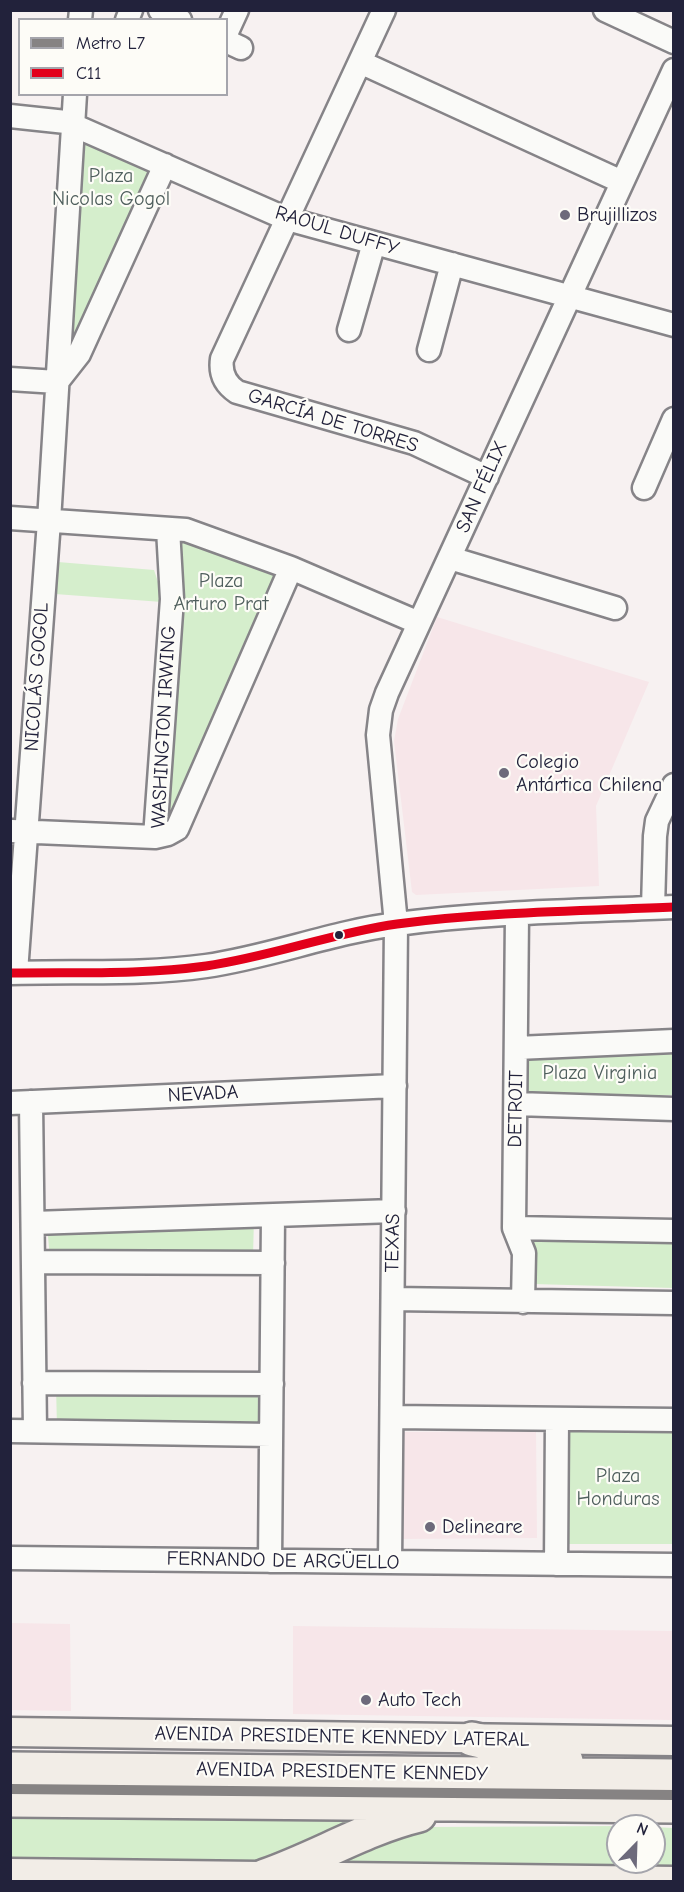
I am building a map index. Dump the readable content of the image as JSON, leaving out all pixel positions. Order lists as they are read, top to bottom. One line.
{"streets":{"highway":["AVENIDA PRESIDENTE KENNEDY"],"main road":["AVENIDA PRESIDENTE KENNEDY LATERAL"],"street":["RAOUL DUFFY","GARCÍA DE TORRES","SAN FÉLIX","NICOLÁS GOGOL","WASHINGTON IRWING","NEVADA","DETROIT","TEXAS","FERNANDO DE ARGÜELLO"]},"crossings":[["RAOUL DUFFY","GARCÍA DE TORRES"],["RAOUL DUFFY","SAN FÉLIX"],["RAOUL DUFFY","NICOLÁS GOGOL"],["GARCÍA DE TORRES","SAN FÉLIX"],["SAN FÉLIX","TEXAS"],["NEVADA","TEXAS"],["TEXAS","FERNANDO DE ARGÜELLO"]],"parks":["Plaza Nicolas Gogol","Plaza Arturo Prat","Plaza Virginia","Plaza Honduras"],"places":["Brujillizos","Colegio Antártica Chilena","Delineare","Auto Tech"],"lines":["transit line C11","metro line L7"],"legend":["Metro L7","C11"],"north":"top right"}
